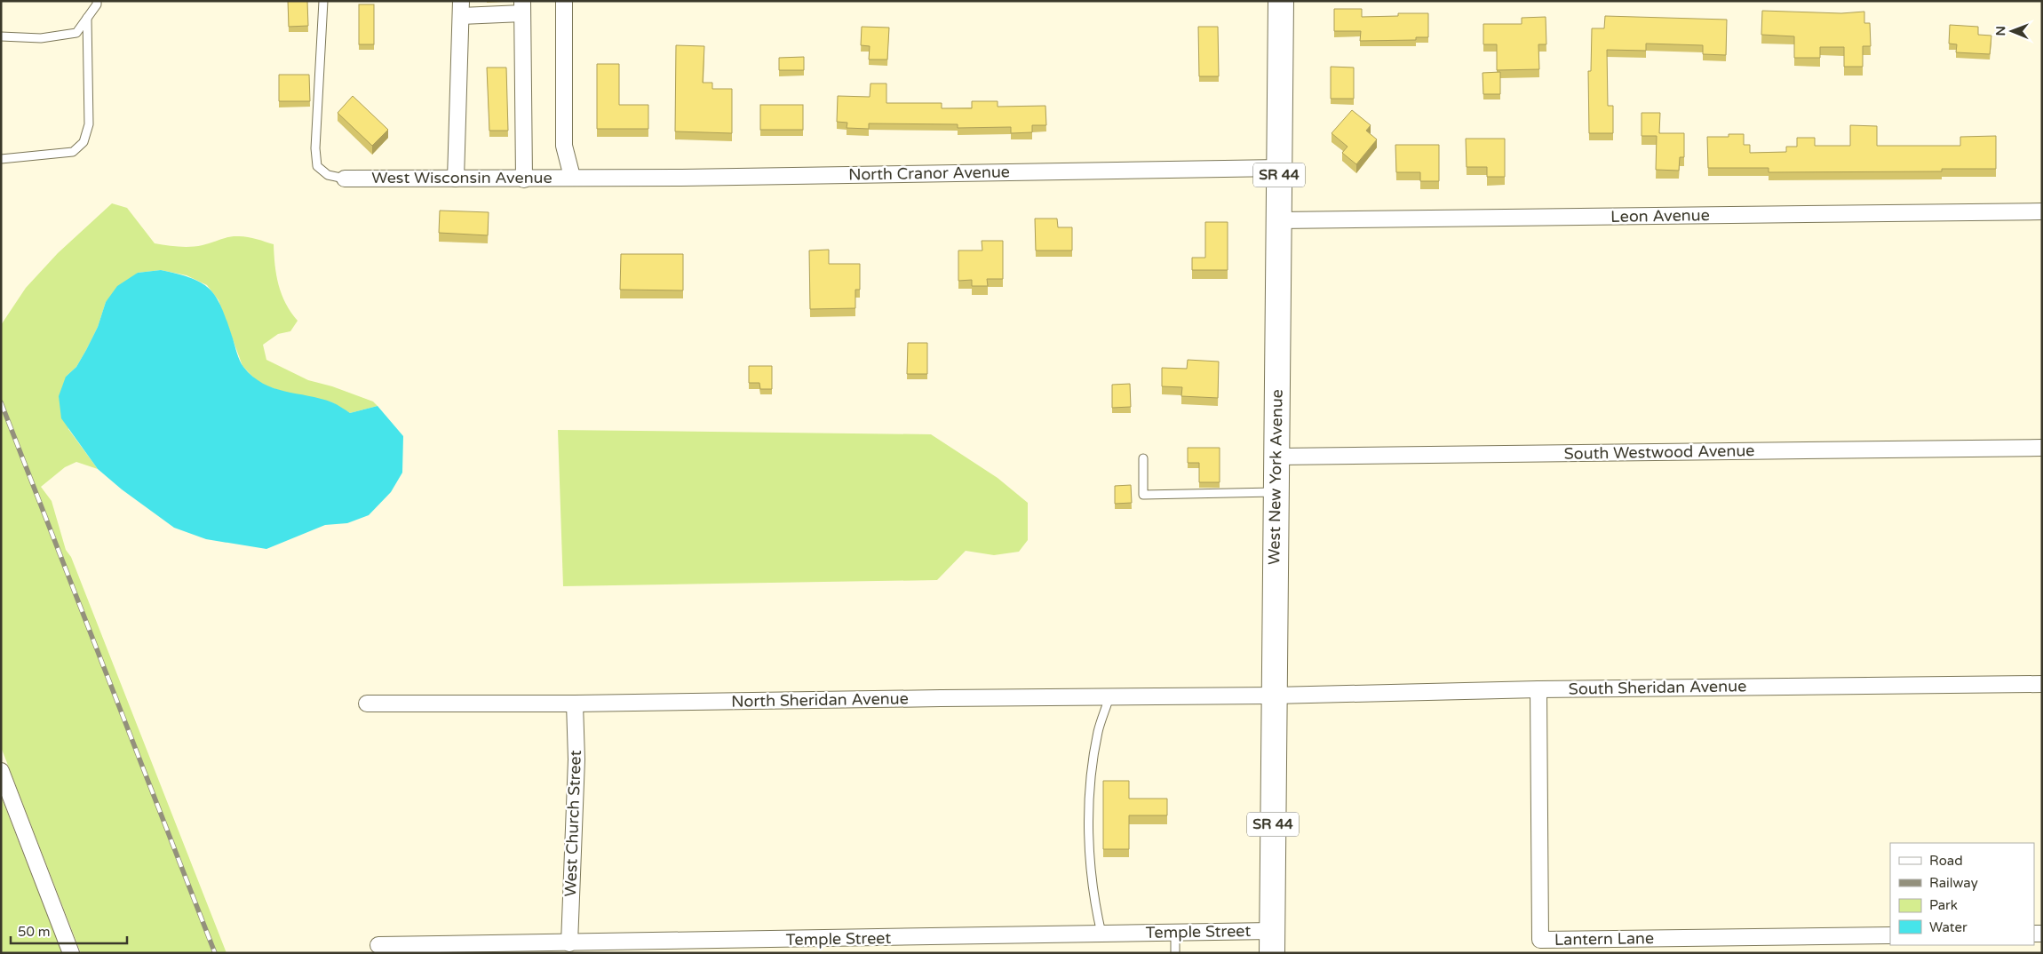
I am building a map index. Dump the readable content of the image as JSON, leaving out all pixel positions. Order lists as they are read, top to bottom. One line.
{"streets":{"main road":["SR 44","West New York Avenue"],"street":["North Cranor Avenue","West Wisconsin Avenue","Leon Avenue","South Westwood Avenue","South Sheridan Avenue","North Sheridan Avenue","West Church Street","Temple Street","Lantern Lane"]},"crossings":[["North Cranor Avenue","West Wisconsin Avenue"],["North Cranor Avenue","West New York Avenue"],["Leon Avenue","West New York Avenue"],["South Westwood Avenue","West New York Avenue"],["West New York Avenue","South Sheridan Avenue"],["West New York Avenue","North Sheridan Avenue"],["West New York Avenue","Temple Street"],["South Sheridan Avenue","North Sheridan Avenue"],["South Sheridan Avenue","Lantern Lane"],["North Sheridan Avenue","West Church Street"],["West Church Street","Temple Street"]],"legend":["Road","Railway","Park","Water"],"scale_bar":"50 m","north":"left"}
